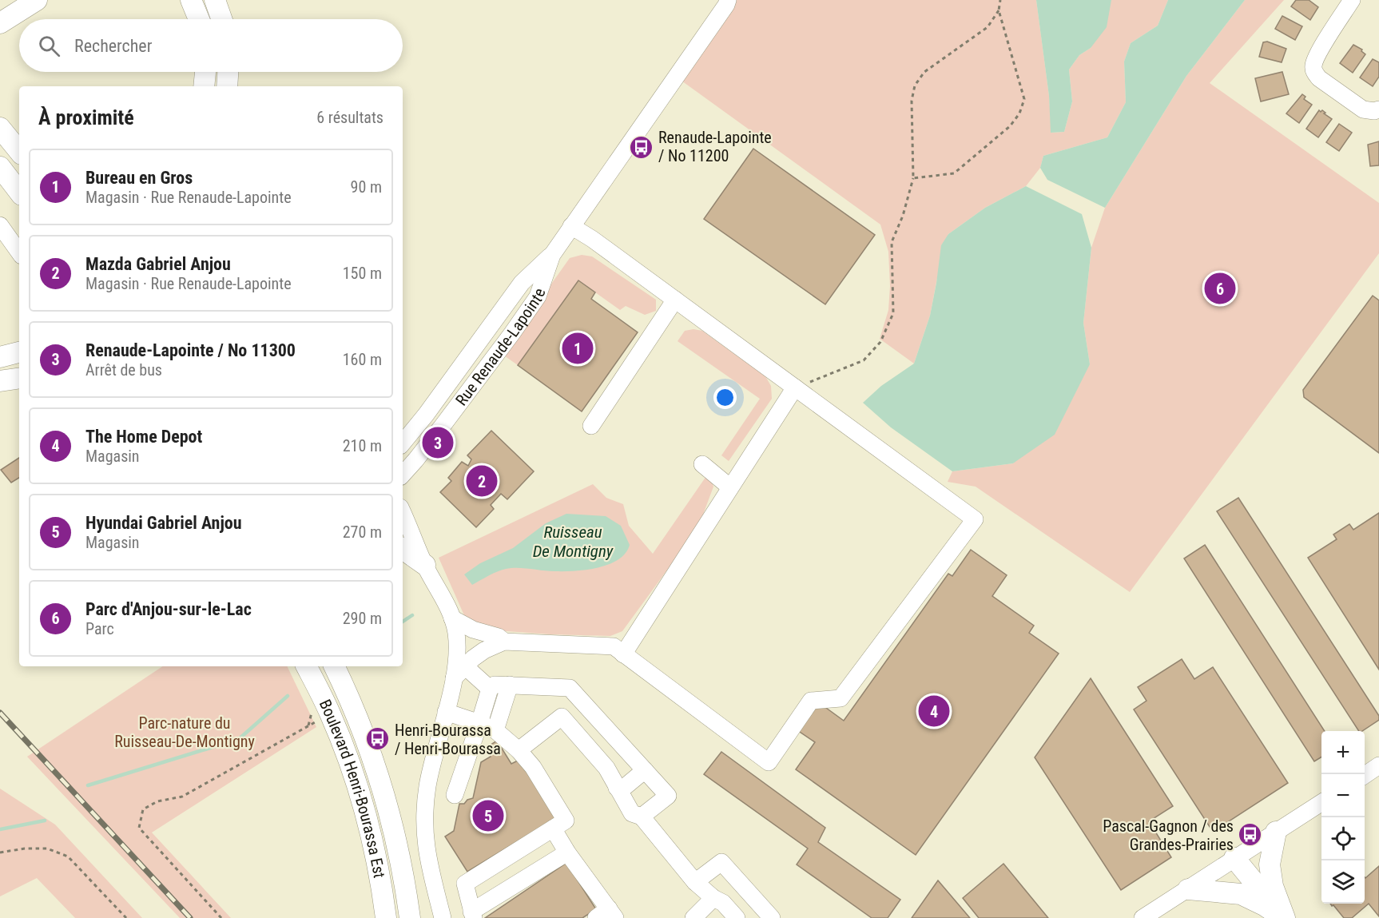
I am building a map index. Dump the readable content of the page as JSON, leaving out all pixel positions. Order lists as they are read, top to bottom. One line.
{"streets":{"main road":["Boulevard Henri-Bourassa Est"],"street":["Rue Renaude-Lapointe"]},"water":["Ruisseau De Montigny"],"parks":["Parc-nature du Ruisseau-De-Montigny"],"places":{"bus stop":["Renaude-Lapointe / No 11200","Henri-Bourassa / Henri-Bourassa","Pascal-Gagnon / des Grandes-Prairies"]},"page":{"search":"Rechercher","heading":["À proximité","6 résultats"],"list":[{"mark":"1","name":"Bureau en Gros","note":"Magasin · Rue Renaude-Lapointe","value":"90 m"},{"mark":"2","name":"Mazda Gabriel Anjou","note":"Magasin · Rue Renaude-Lapointe","value":"150 m"},{"mark":"3","name":"Renaude-Lapointe / No 11300","note":"Arrêt de bus","value":"160 m"},{"mark":"4","name":"The Home Depot","note":"Magasin","value":"210 m"},{"mark":"5","name":"Hyundai Gabriel Anjou","note":"Magasin","value":"270 m"},{"mark":"6","name":"Parc d'Anjou-sur-le-Lac","note":"Parc","value":"290 m"}],"pins":["6","1","3","2","4","5"],"map_buttons":["+","−"]}}
